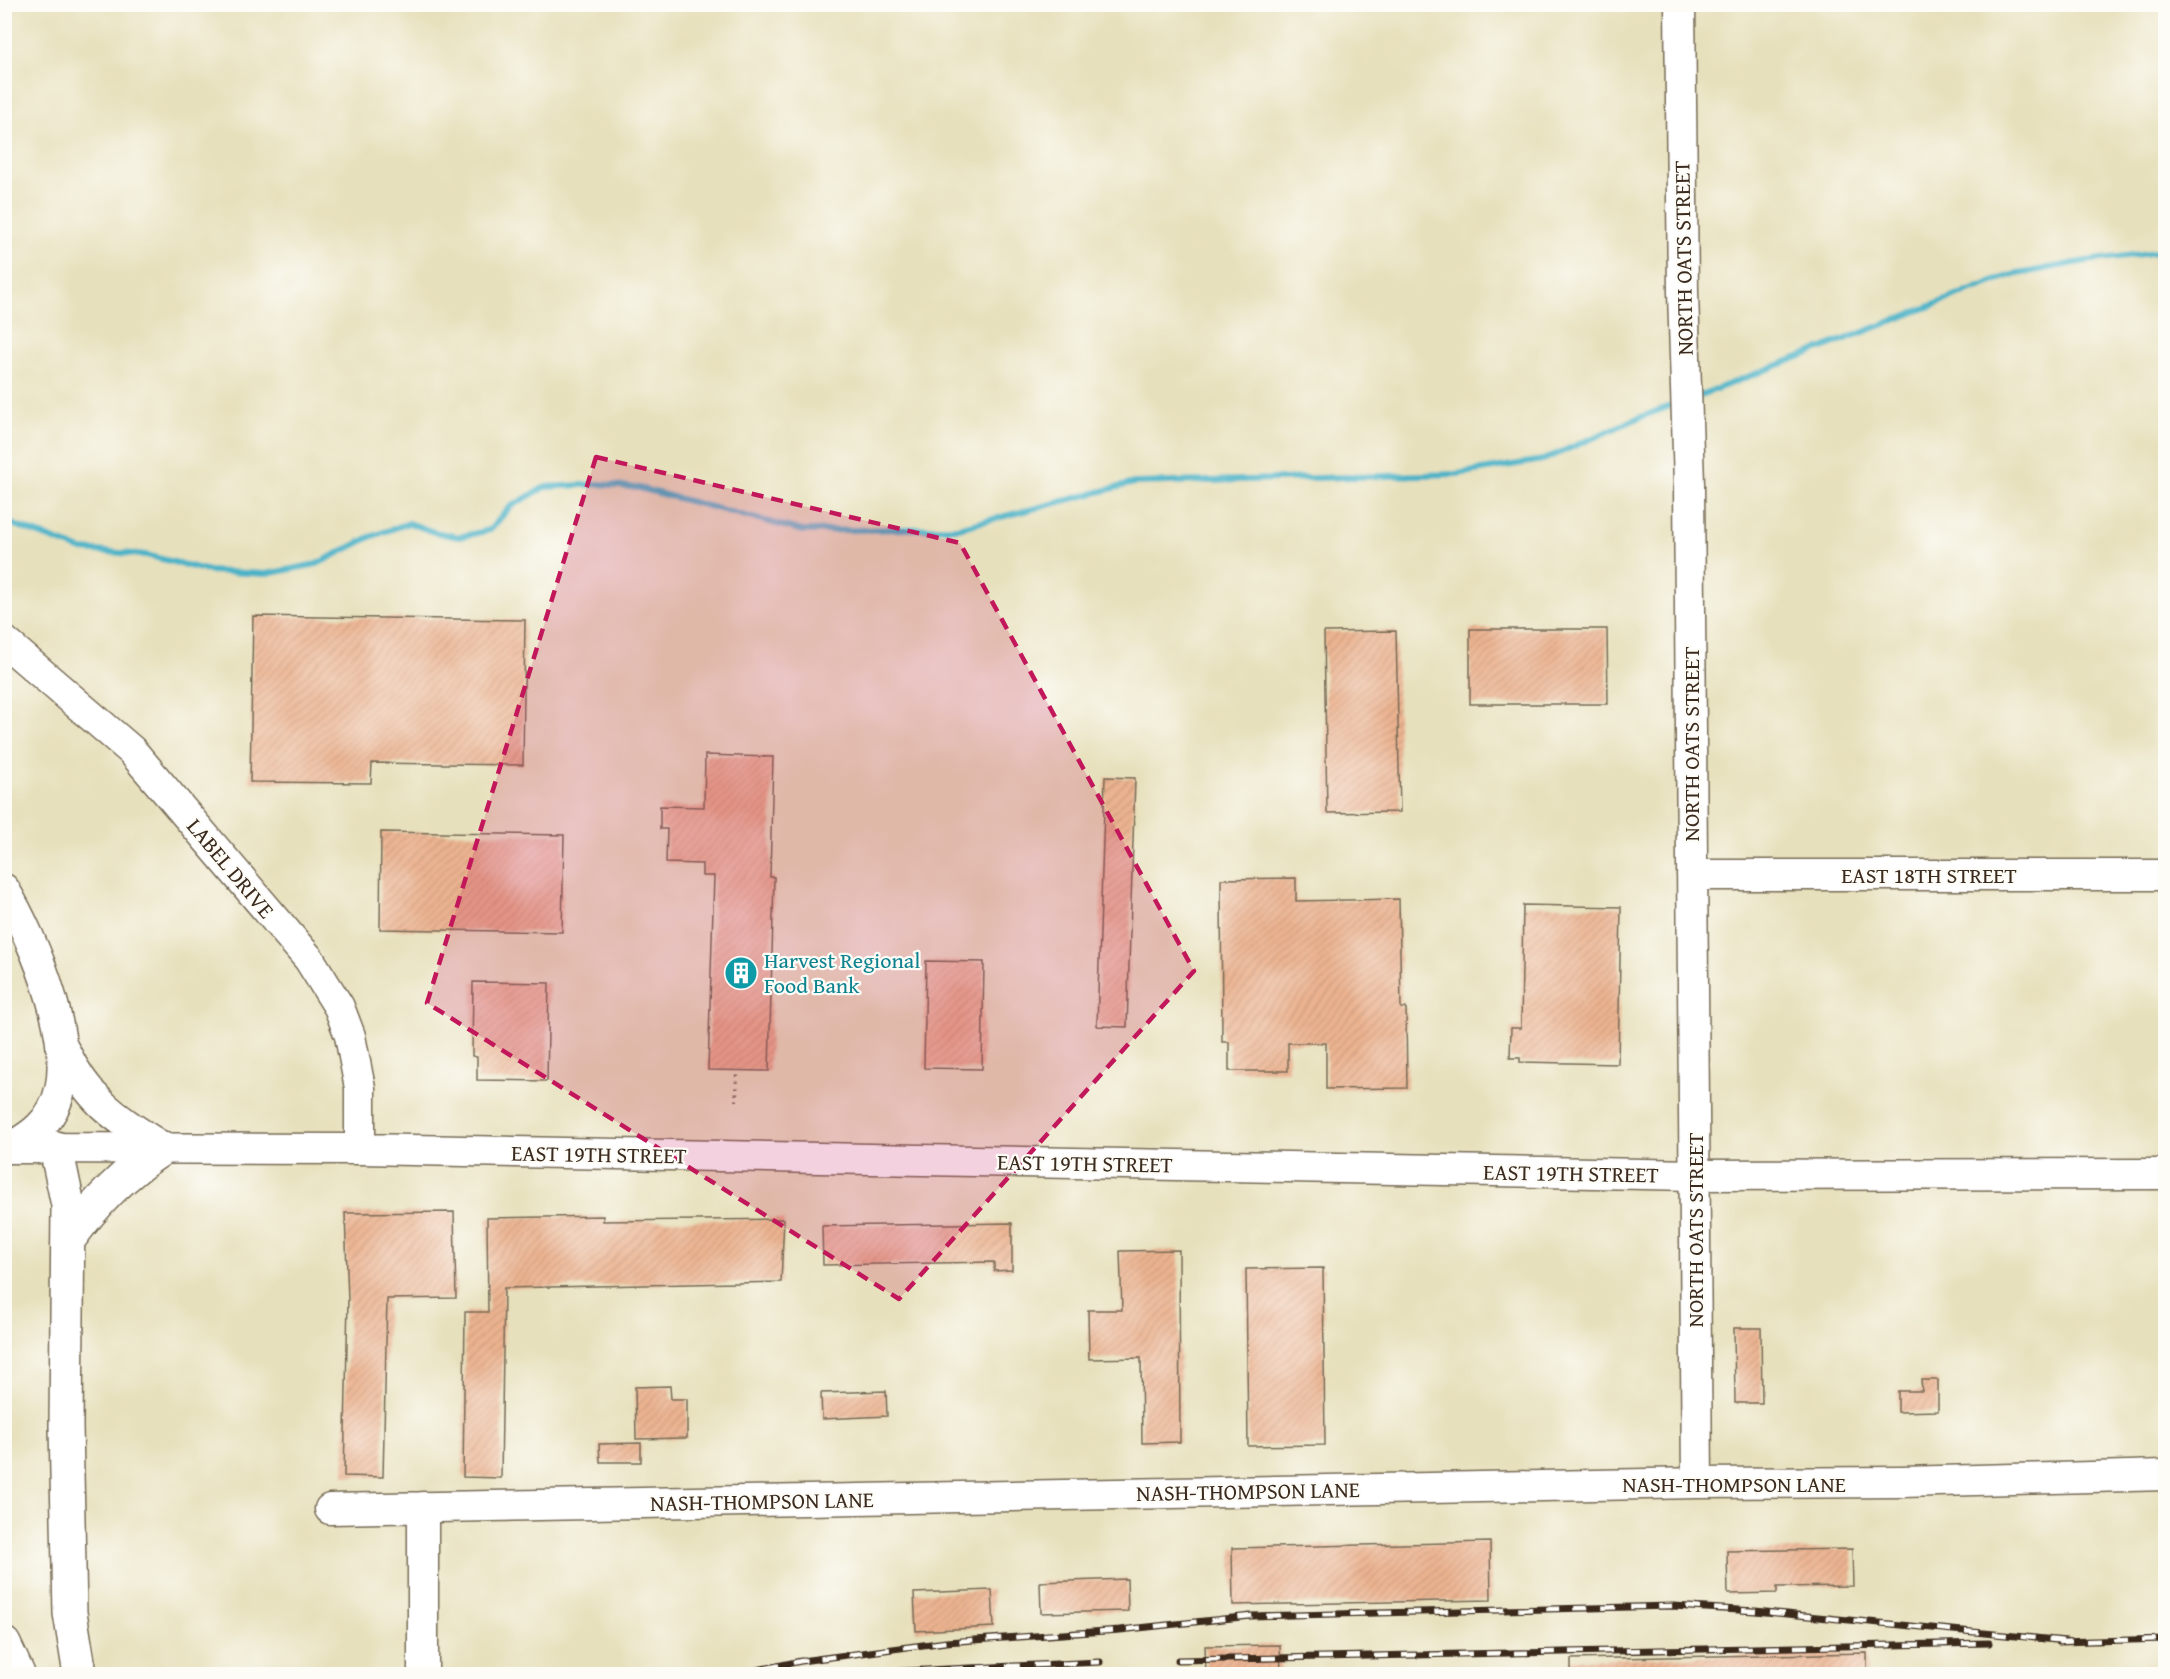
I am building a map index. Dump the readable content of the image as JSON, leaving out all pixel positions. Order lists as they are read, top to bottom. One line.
{"streets":{"street":["NORTH OATS STREET","LABEL DRIVE","EAST 18TH STREET","EAST 19TH STREET","NASH-THOMPSON LANE"]},"crossings":[["NORTH OATS STREET","EAST 18TH STREET"],["NORTH OATS STREET","EAST 19TH STREET"],["NORTH OATS STREET","NASH-THOMPSON LANE"],["LABEL DRIVE","EAST 19TH STREET"]],"places":{"building":["Harvest Regional Food Bank"]}}
